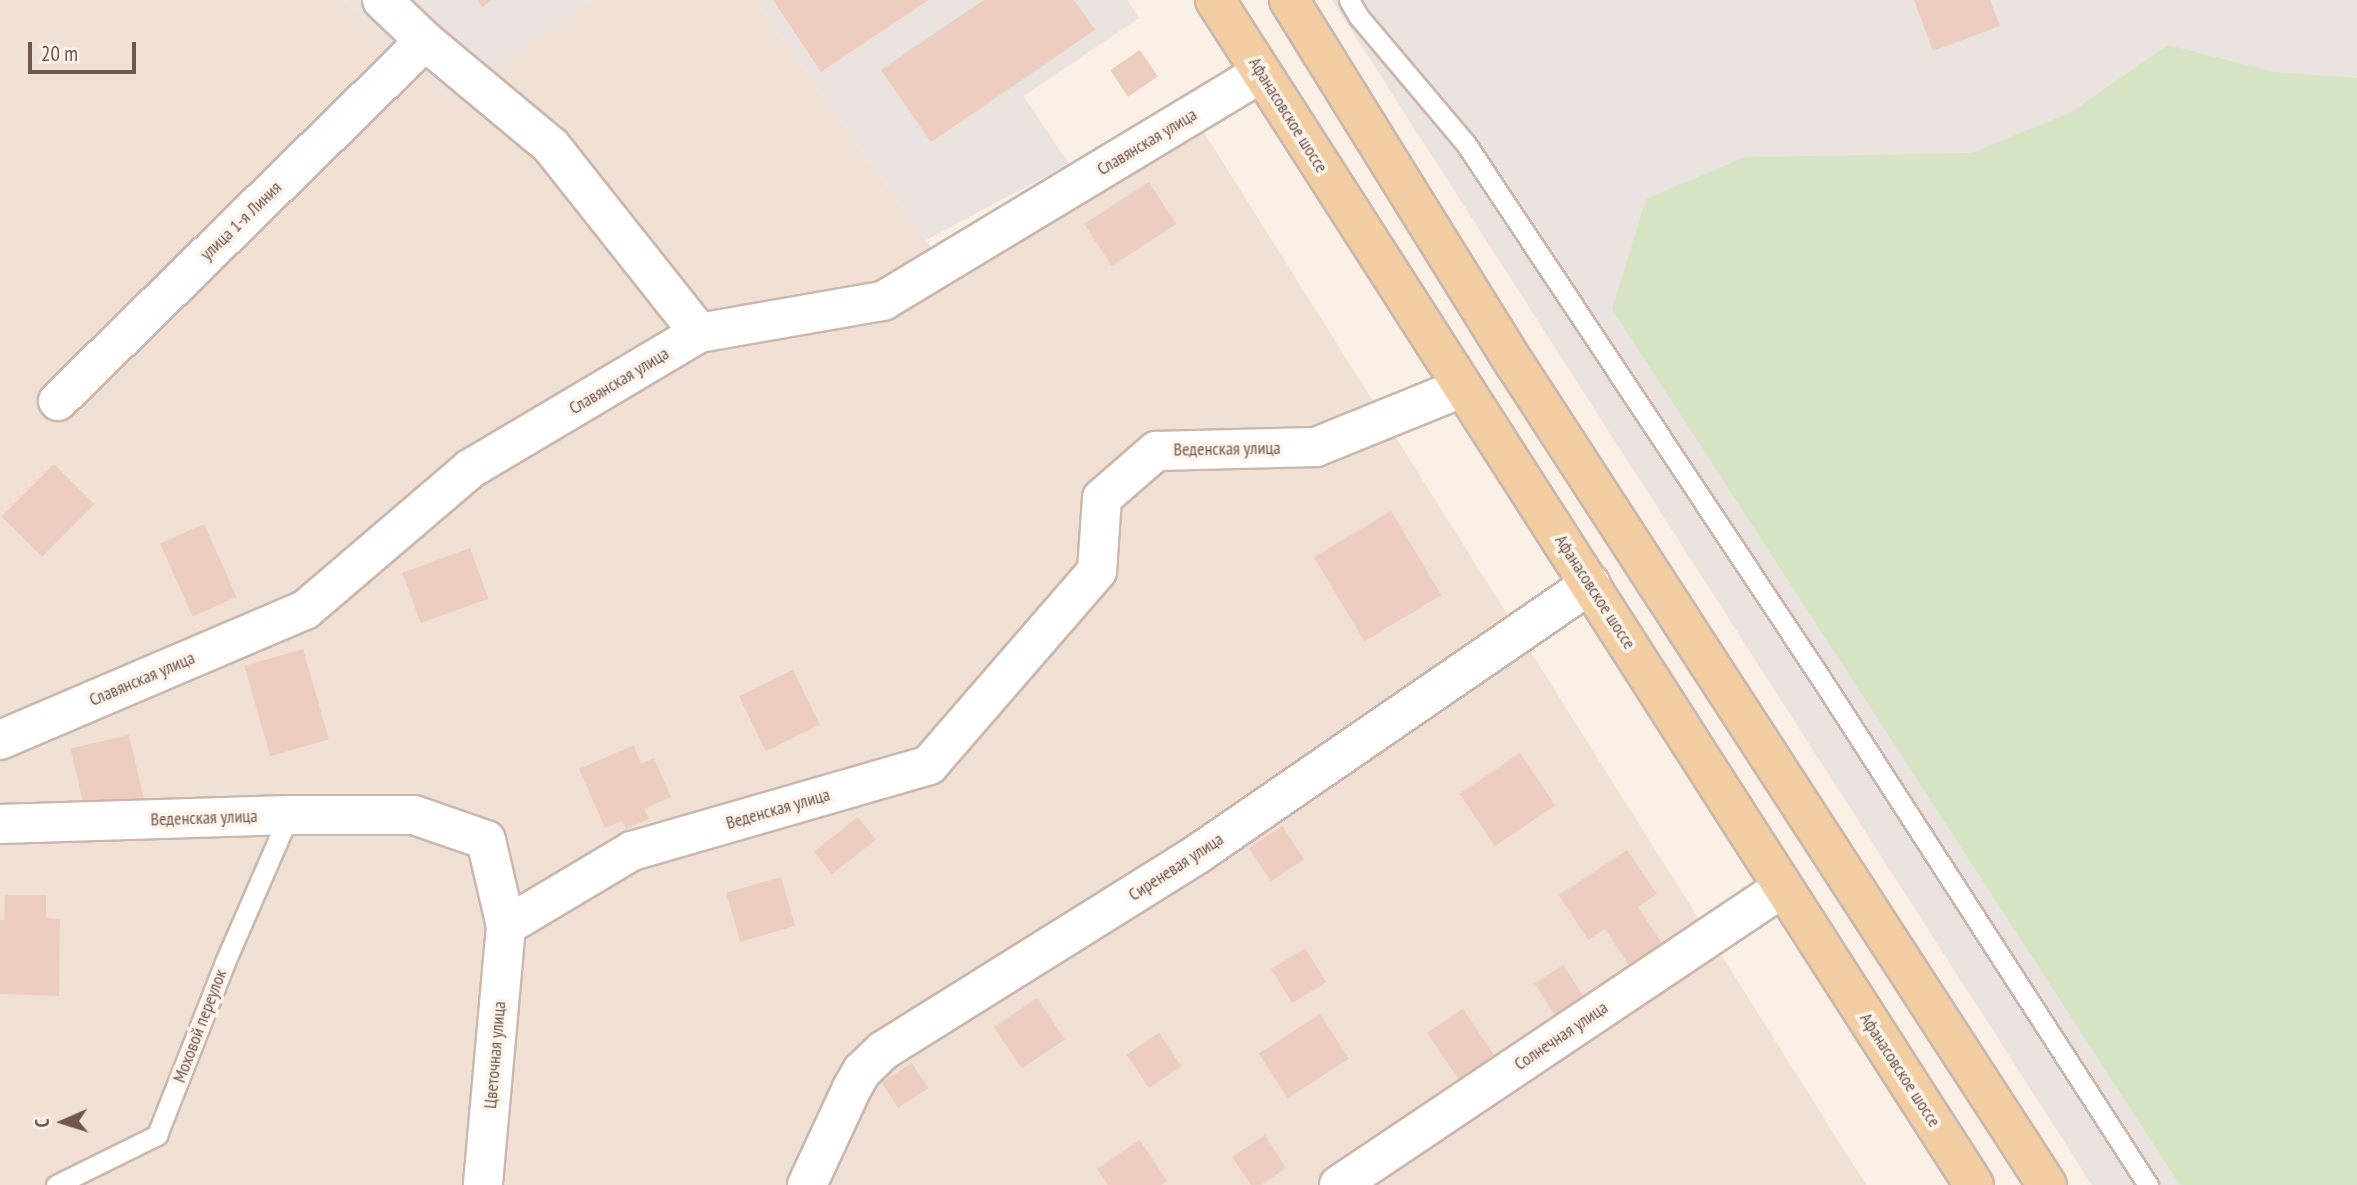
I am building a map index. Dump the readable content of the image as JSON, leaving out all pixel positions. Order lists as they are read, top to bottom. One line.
{"streets":{"main road":["Афанасовское шоссе"],"street":["Славянская улица","улица 1-я Линия","Веденская улица","Сиреневая улица","Солнечная улица","Цветочная улица"],"lane":["Моховой переулок"]},"crossings":[["Афанасовское шоссе","Славянская улица"],["Афанасовское шоссе","Веденская улица"],["Афанасовское шоссе","Сиреневая улица"],["Афанасовское шоссе","Солнечная улица"],["Веденская улица","Моховой переулок"],["Веденская улица","Цветочная улица"]],"scale_bar":"20 m","north":"left"}
